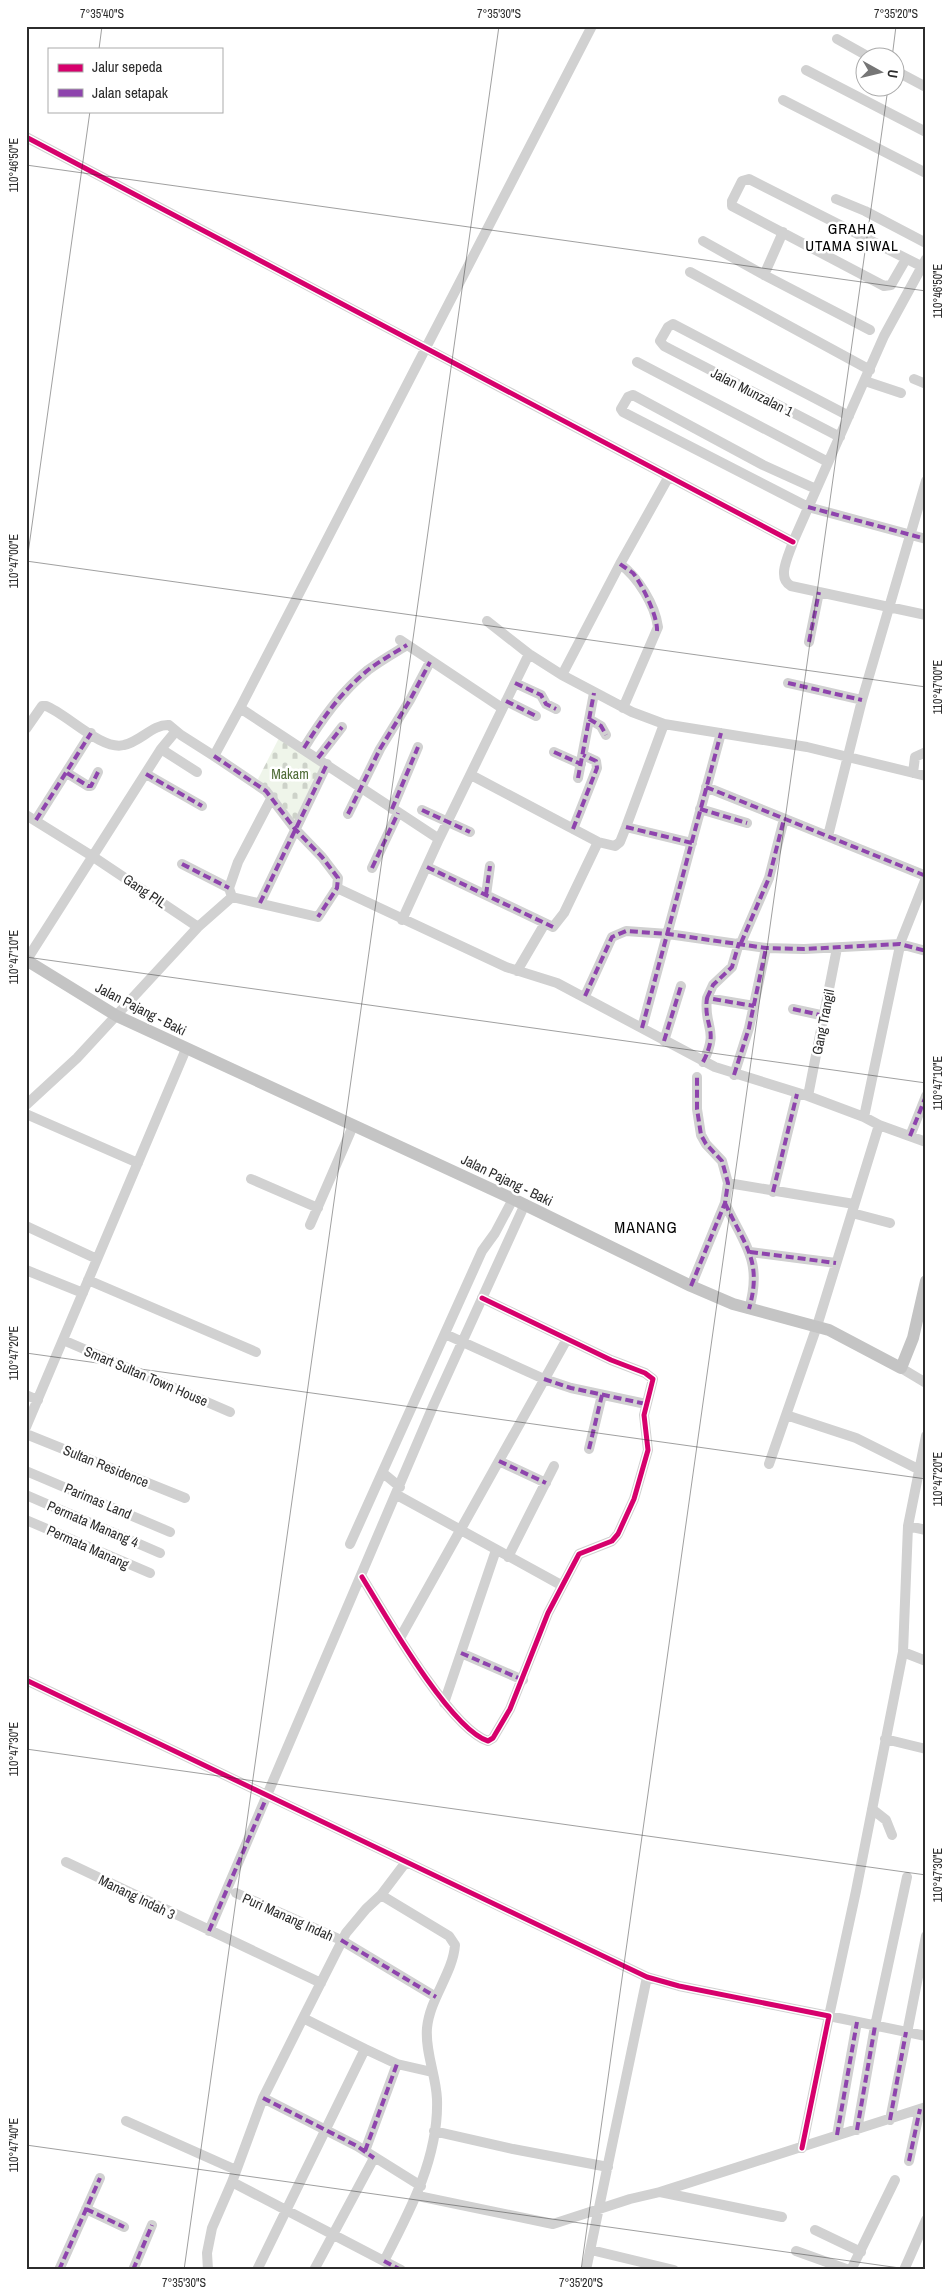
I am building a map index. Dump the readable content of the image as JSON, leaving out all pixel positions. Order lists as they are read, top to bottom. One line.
{"streets":{"main road":["Jalan Pajang - Baki"],"street":["Jalan Munzalan 1","Gang PIL","Gang Trangil","Smart Sultan Town House","Sultan Residence","Parimas Land","Permata Manang 4","Permata Manang","Manang Indah 3","Puri Manang Indah"]},"districts":["GRAHA UTAMA SIWAL","MANANG"],"parks":["Makam"],"legend":["Jalur sepeda","Jalan setapak"],"north":"right","coordinates":["7°35'40\"S","7°35'30\"S","7°35'20\"S","110°46'50\"E","110°47'00\"E","110°47'10\"E","110°47'20\"E","110°47'30\"E","110°47'40\"E"]}
